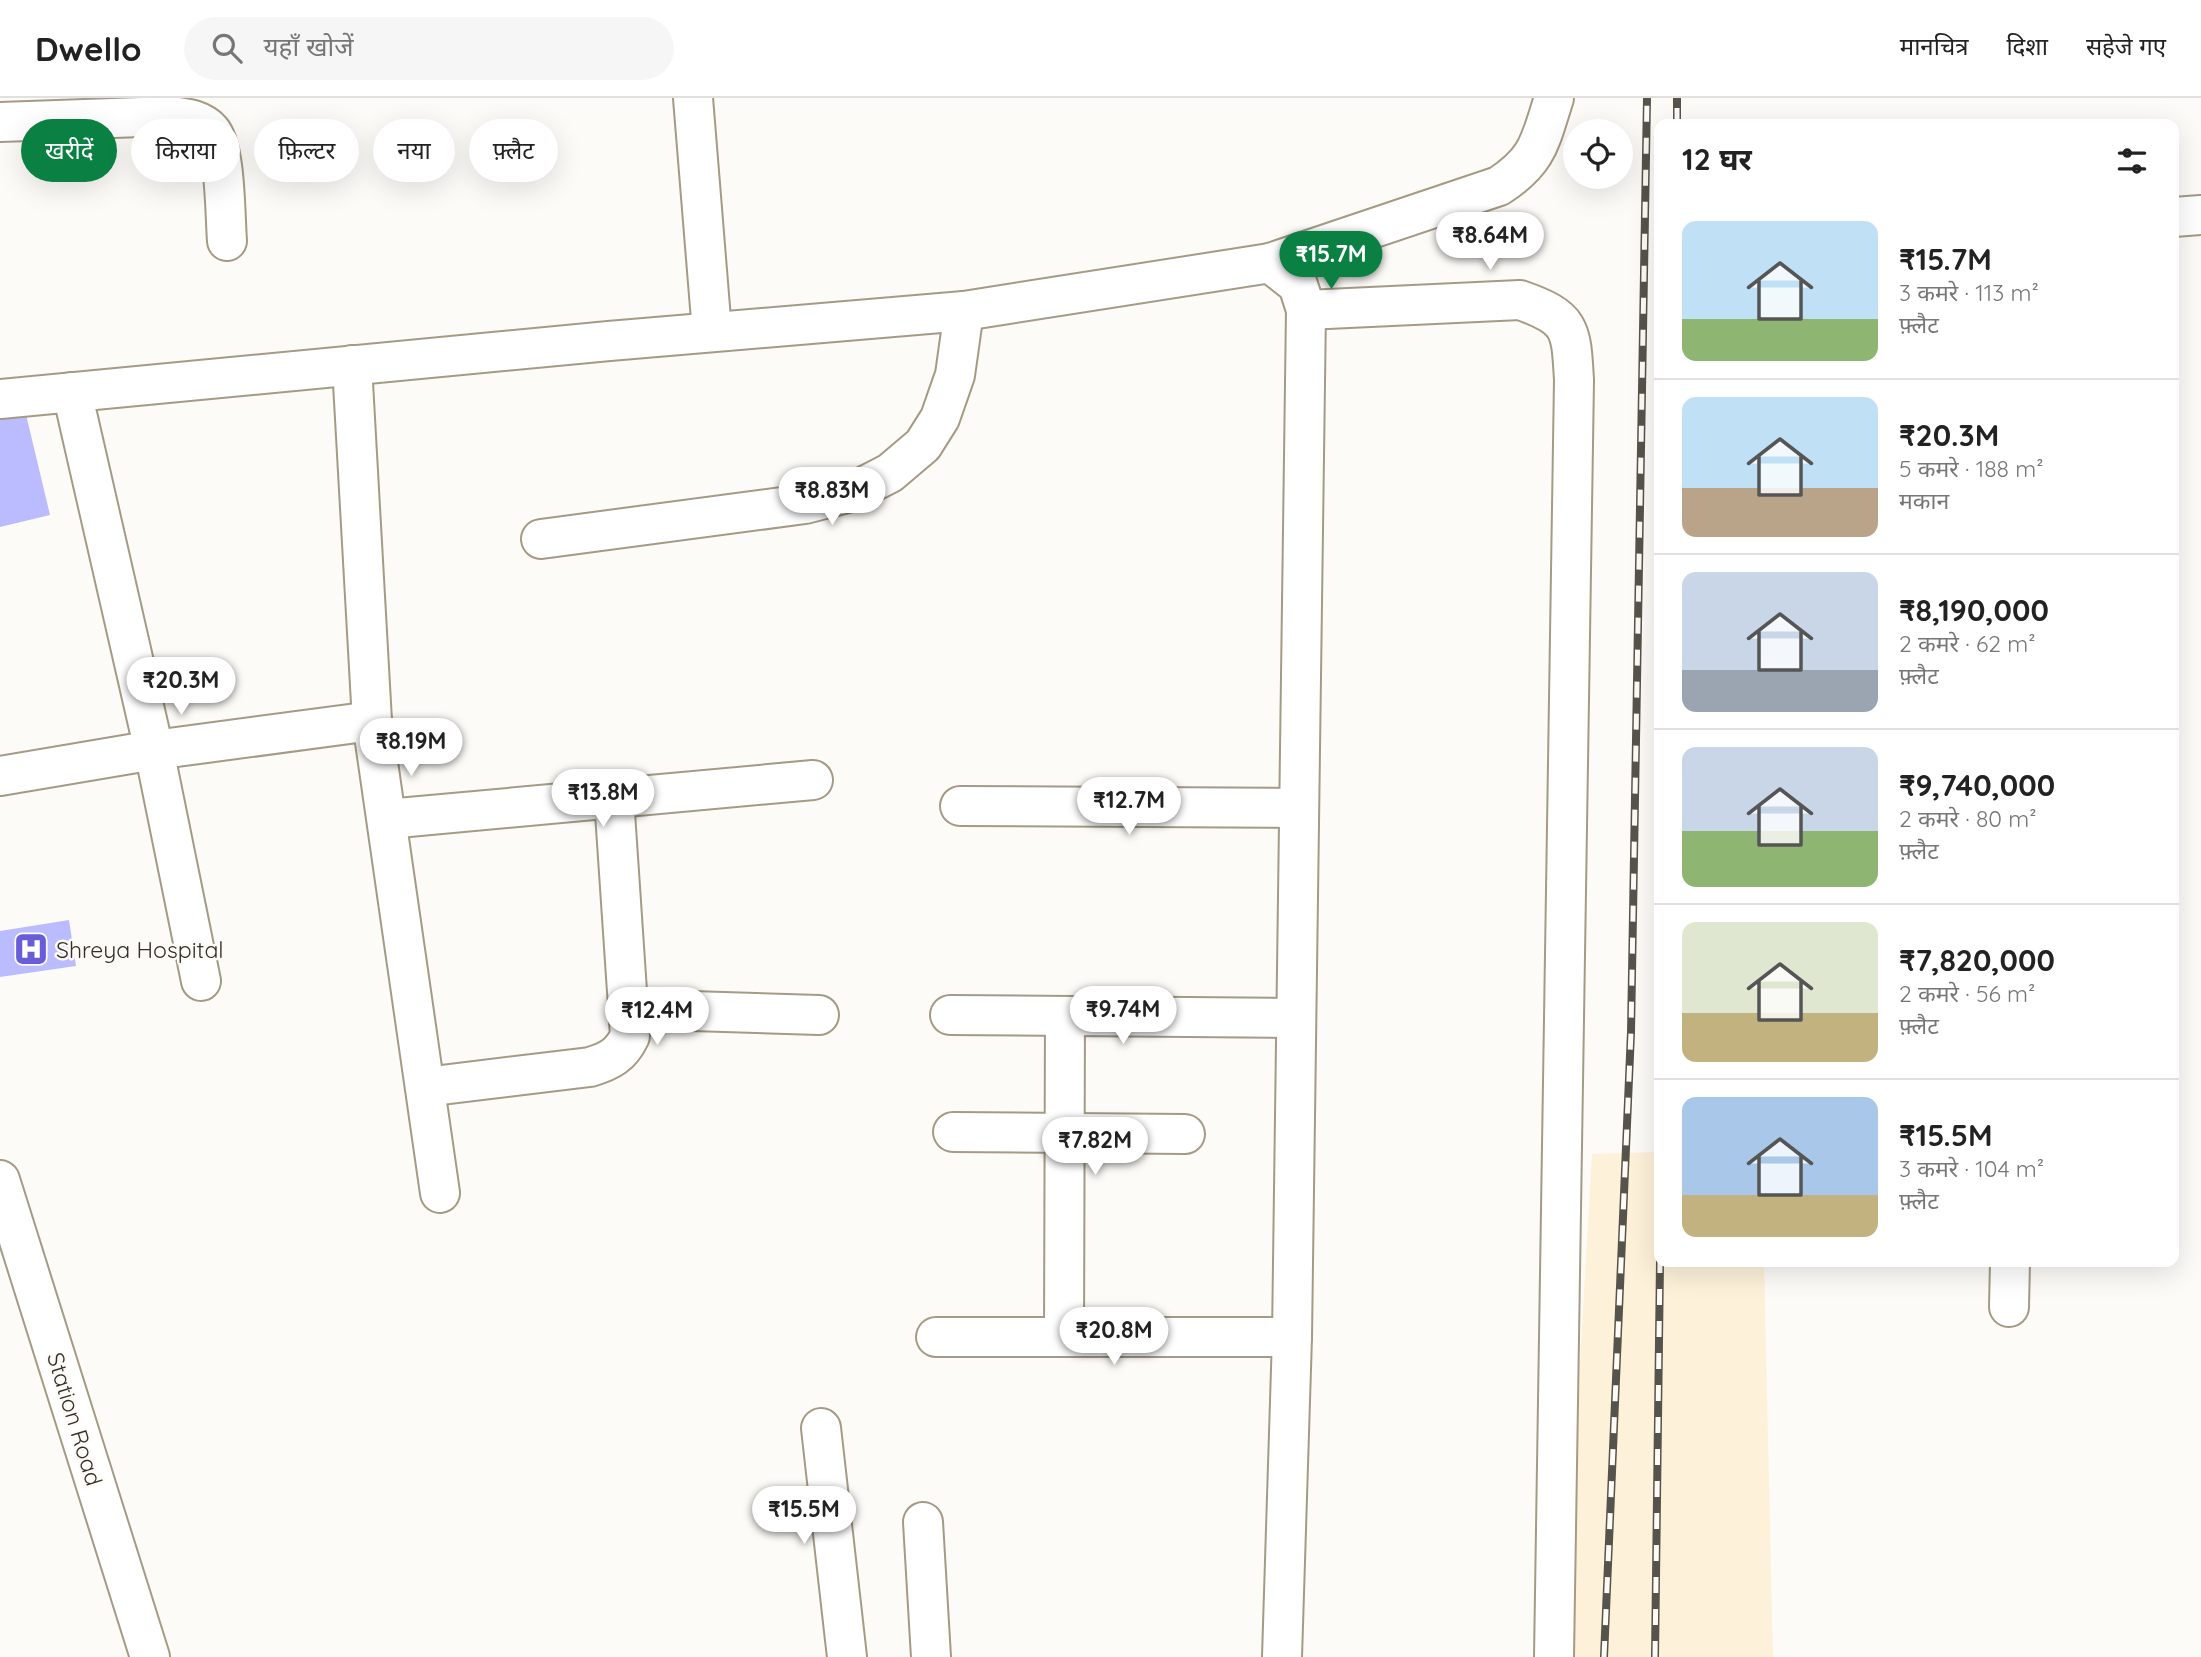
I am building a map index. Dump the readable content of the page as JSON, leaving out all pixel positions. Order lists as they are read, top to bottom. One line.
{"streets":{"street":["Station Road"]},"places":{"hospital":["Shreya Hospital"]},"page":{"header":"Dwello","search":"यहाँ खोजें","nav":["मानचित्र","दिशा","सहेजे गए"],"chip":["खरीदें","किराया","फ़िल्टर","नया","फ़्लैट"],"heading":"12 घर","list":[{"name":"₹15.7M","note":"3 कमरे · 113 m² · फ़्लैट"},{"name":"₹20.3M","note":"5 कमरे · 188 m² · मकान"},{"name":"₹8,190,000","note":"2 कमरे · 62 m² · फ़्लैट"},{"name":"₹9,740,000","note":"2 कमरे · 80 m² · फ़्लैट"},{"name":"₹7,820,000","note":"2 कमरे · 56 m² · फ़्लैट"},{"name":"₹15.5M","note":"3 कमरे · 104 m² · फ़्लैट"}],"price":["₹8.64M","₹15.7M","₹8.83M","₹20.3M","₹8.19M","₹13.8M","₹12.7M","₹9.74M","₹12.4M","₹7.82M","₹20.8M","₹15.5M"]}}
